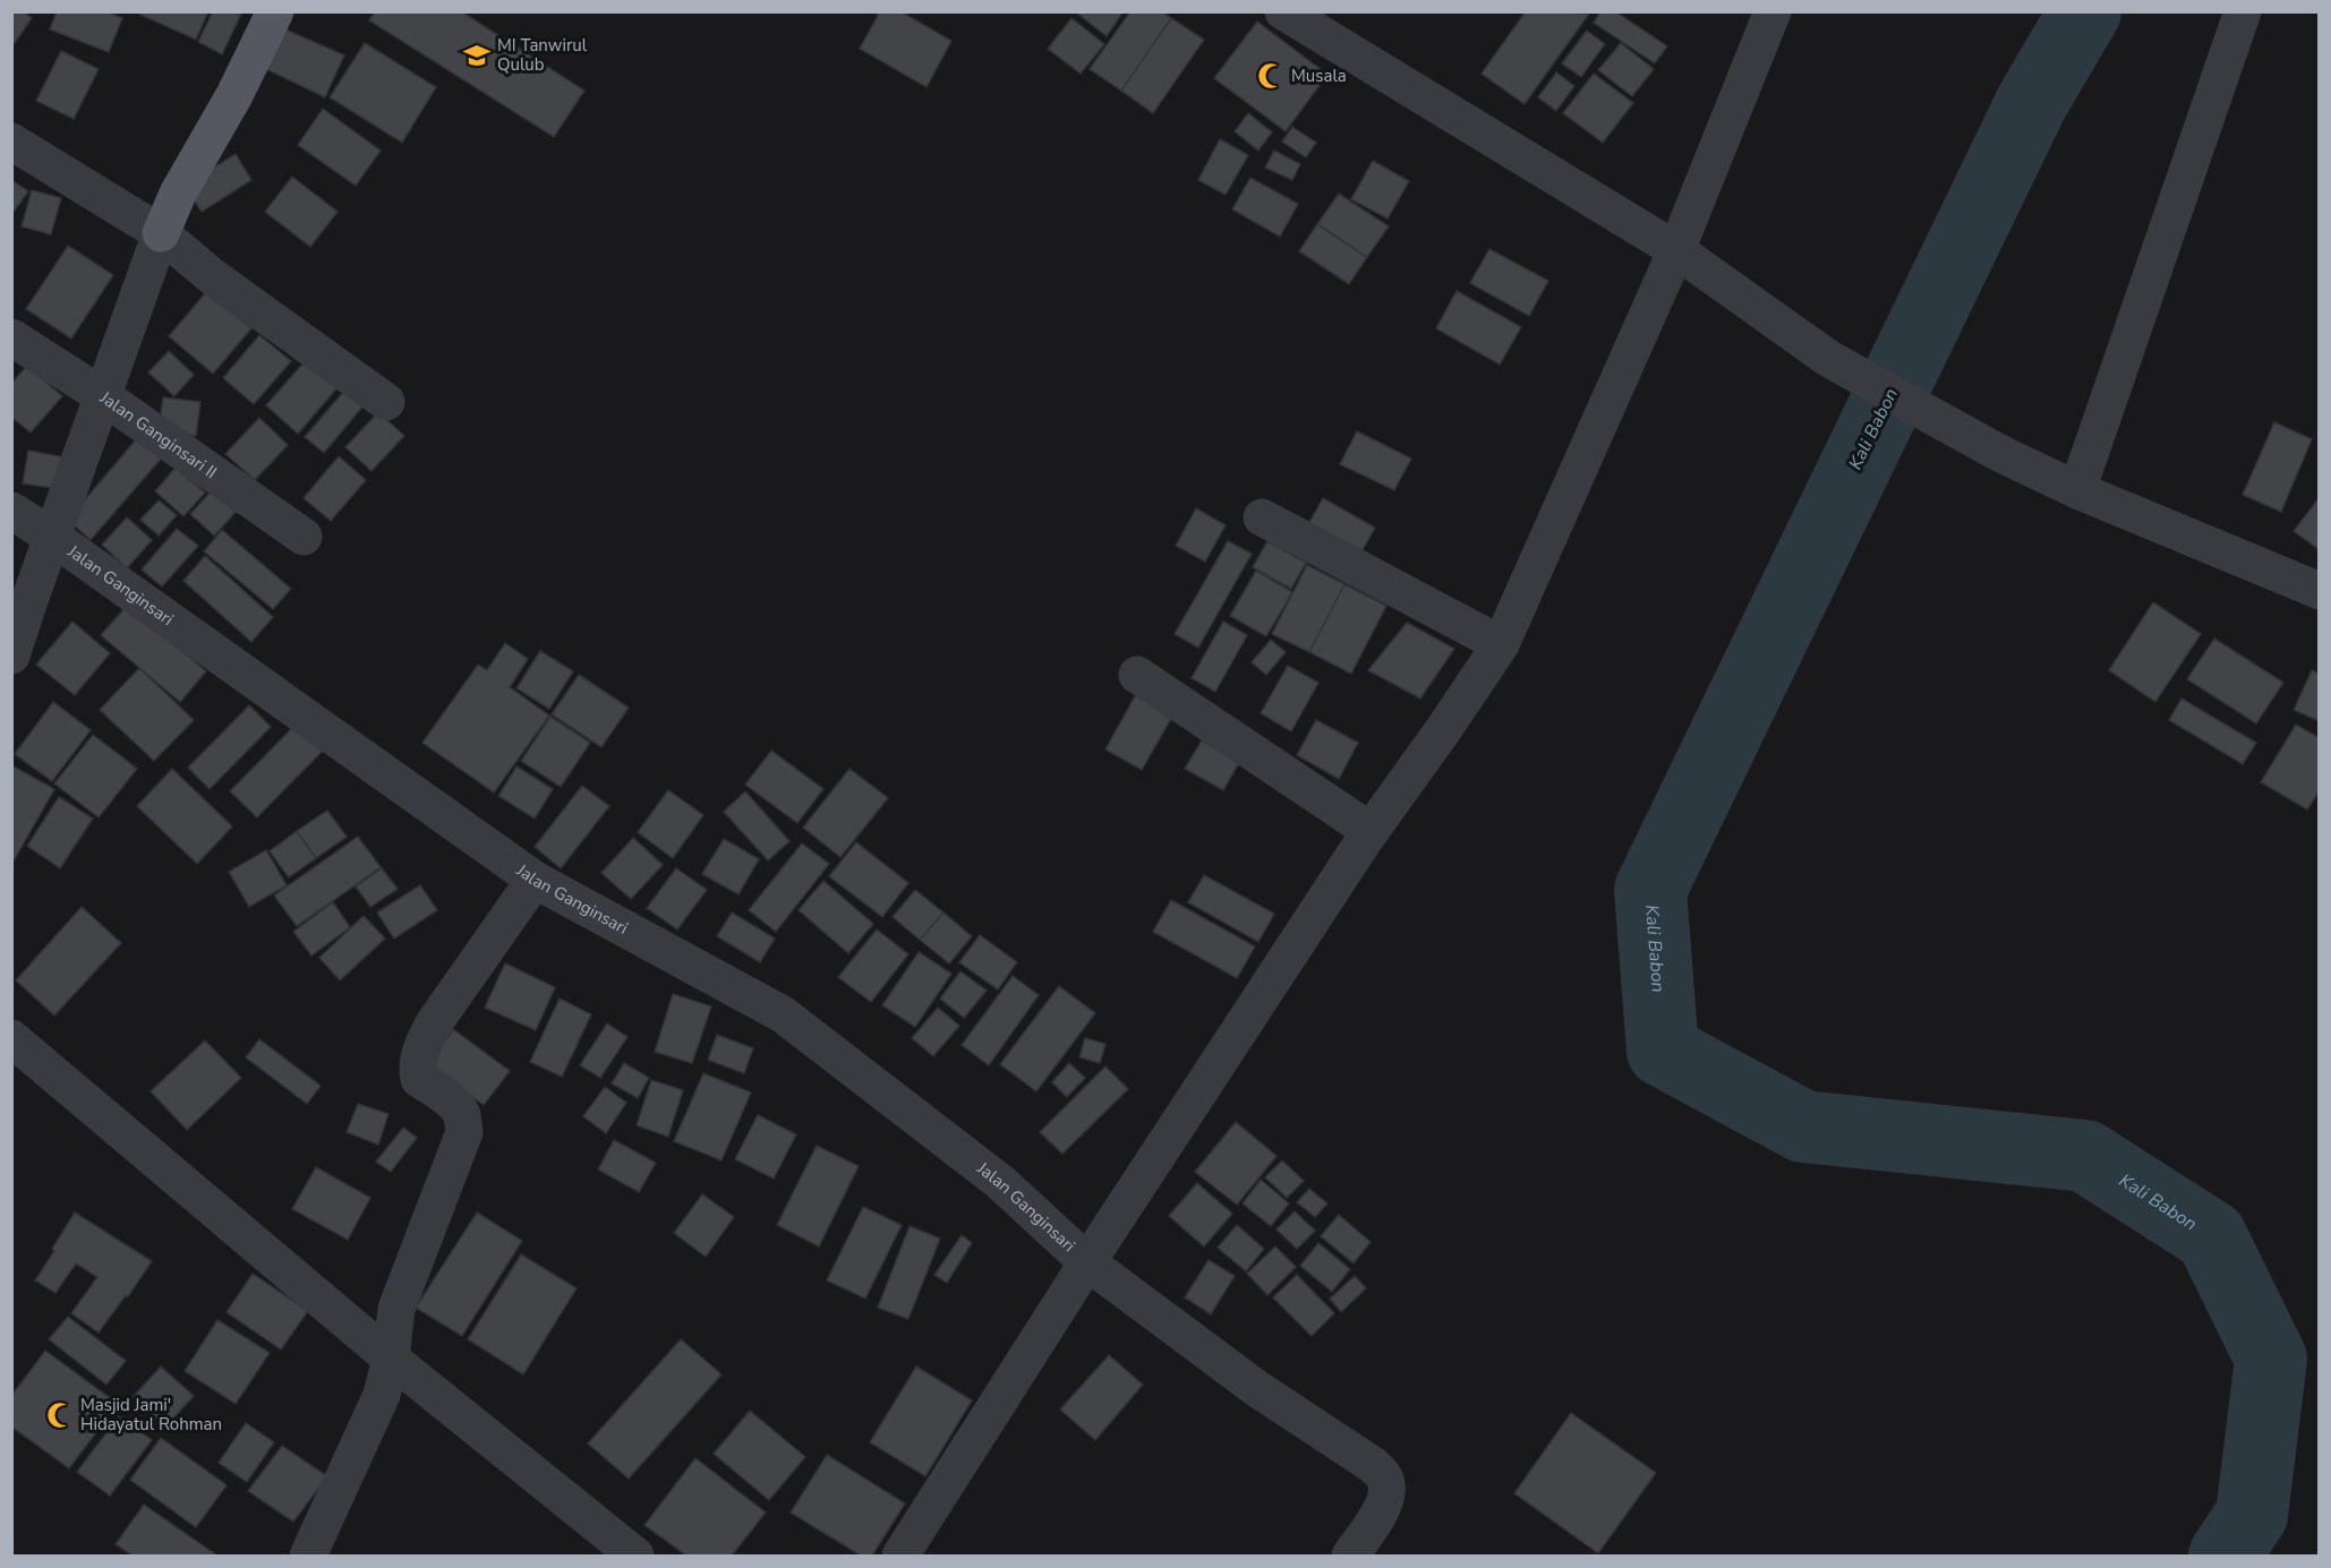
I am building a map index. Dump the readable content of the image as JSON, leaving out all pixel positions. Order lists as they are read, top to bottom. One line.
{"streets":{"street":["Jalan Ganginsari II","Jalan Ganginsari"]},"water":["Kali Babon"],"places":{"school or university":["MI Tanwirul Qulub"],"mosque":["Musala","Masjid Jami' Hidayatul Rohman"]}}
